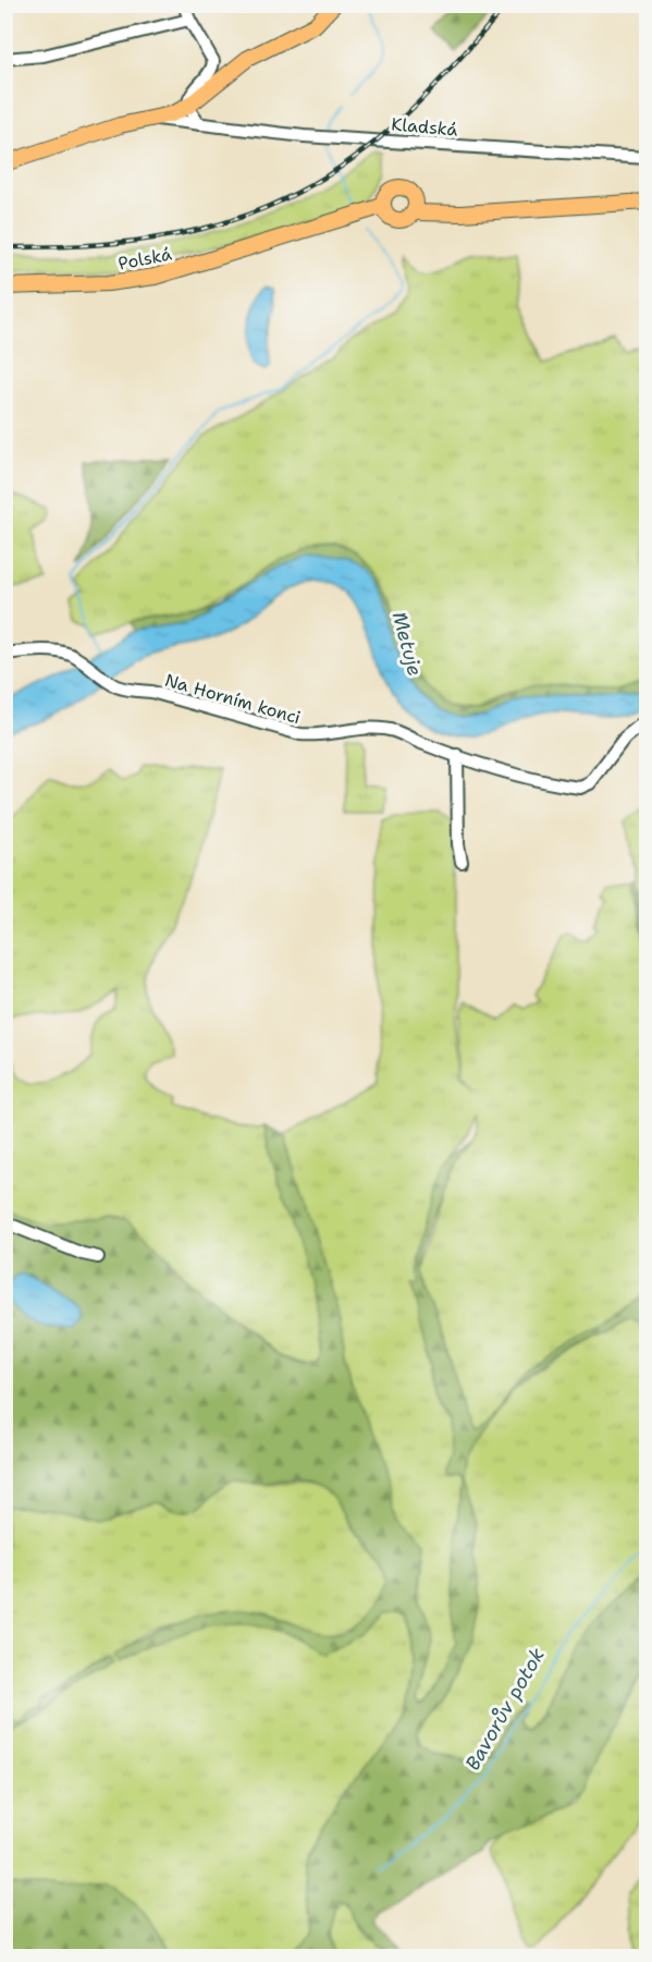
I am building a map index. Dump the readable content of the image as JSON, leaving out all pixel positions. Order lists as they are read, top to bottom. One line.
{"streets":{"main road":["Kladská","Polská"],"street":["Na Horním konci"]},"water":["Metuje","Bavorův potok"]}
